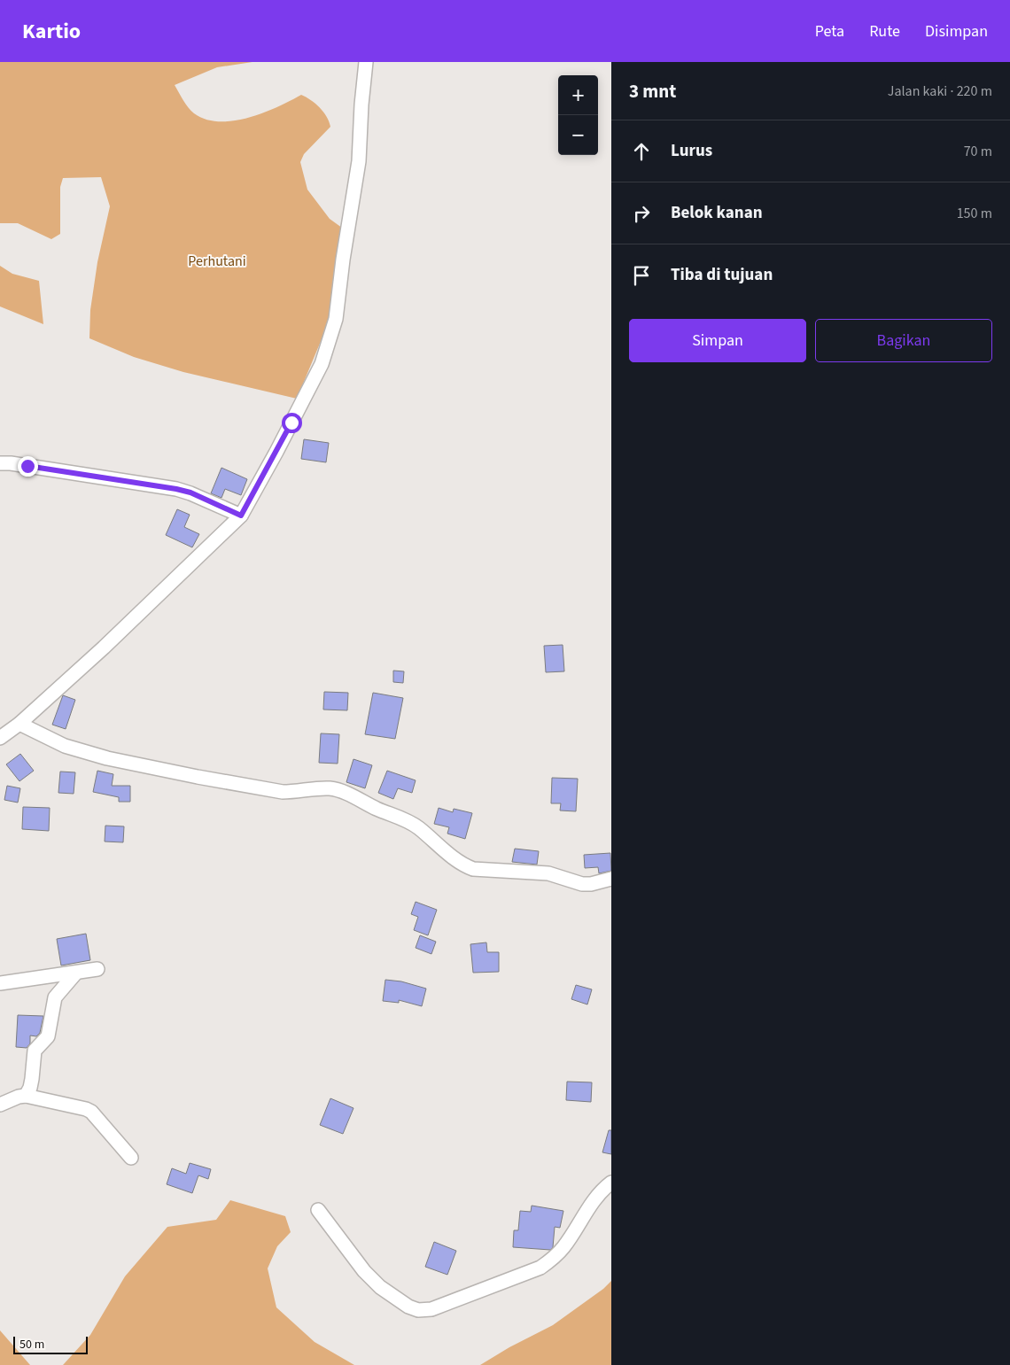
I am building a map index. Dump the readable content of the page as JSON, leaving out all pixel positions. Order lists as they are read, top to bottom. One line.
{"parks":["Perhutani"],"scale_bar":"50 m","page":{"header":"Kartio","nav":["Peta","Rute","Disimpan"],"heading":["3 mnt","Jalan kaki · 220 m"],"map_buttons":["+","−"],"list":[["Lurus","70 m"],["Belok kanan","150 m"],"Tiba di tujuan"],"buttons":["Simpan","Bagikan"],"scale":"50 m"}}
